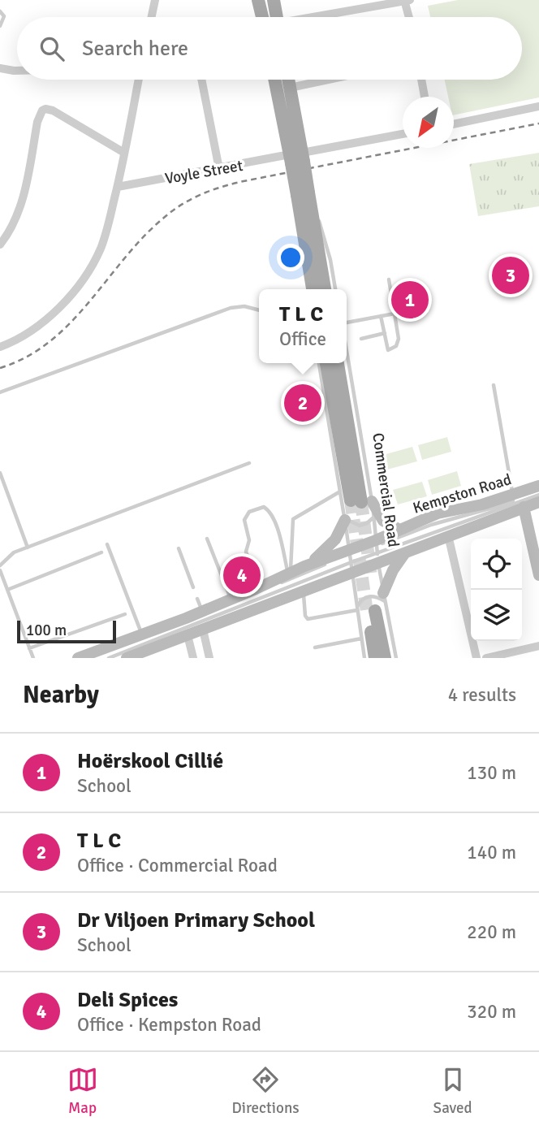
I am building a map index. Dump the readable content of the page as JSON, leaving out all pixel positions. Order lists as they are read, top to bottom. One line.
{"streets":{"main road":["Commercial Road","Kempston Road"],"street":["Voyle Street"]},"crossings":[["Commercial Road","Kempston Road"]],"scale_bar":"100 m","north":"bottom left","page":{"search":"Search here","pins":["3","1","2","4"],"popup":["T L C","Office"],"scale":"100 m","heading":["Nearby","4 results"],"list":[{"mark":"1","name":"Hoërskool Cillié","note":"School","value":"130 m"},{"mark":"2","name":"T L C","note":"Office · Commercial Road","value":"140 m"},{"mark":"3","name":"Dr Viljoen Primary School","note":"School","value":"220 m"},{"mark":"4","name":"Deli Spices","note":"Office · Kempston Road","value":"320 m"}],"nav":["Map","Directions","Saved"]}}
